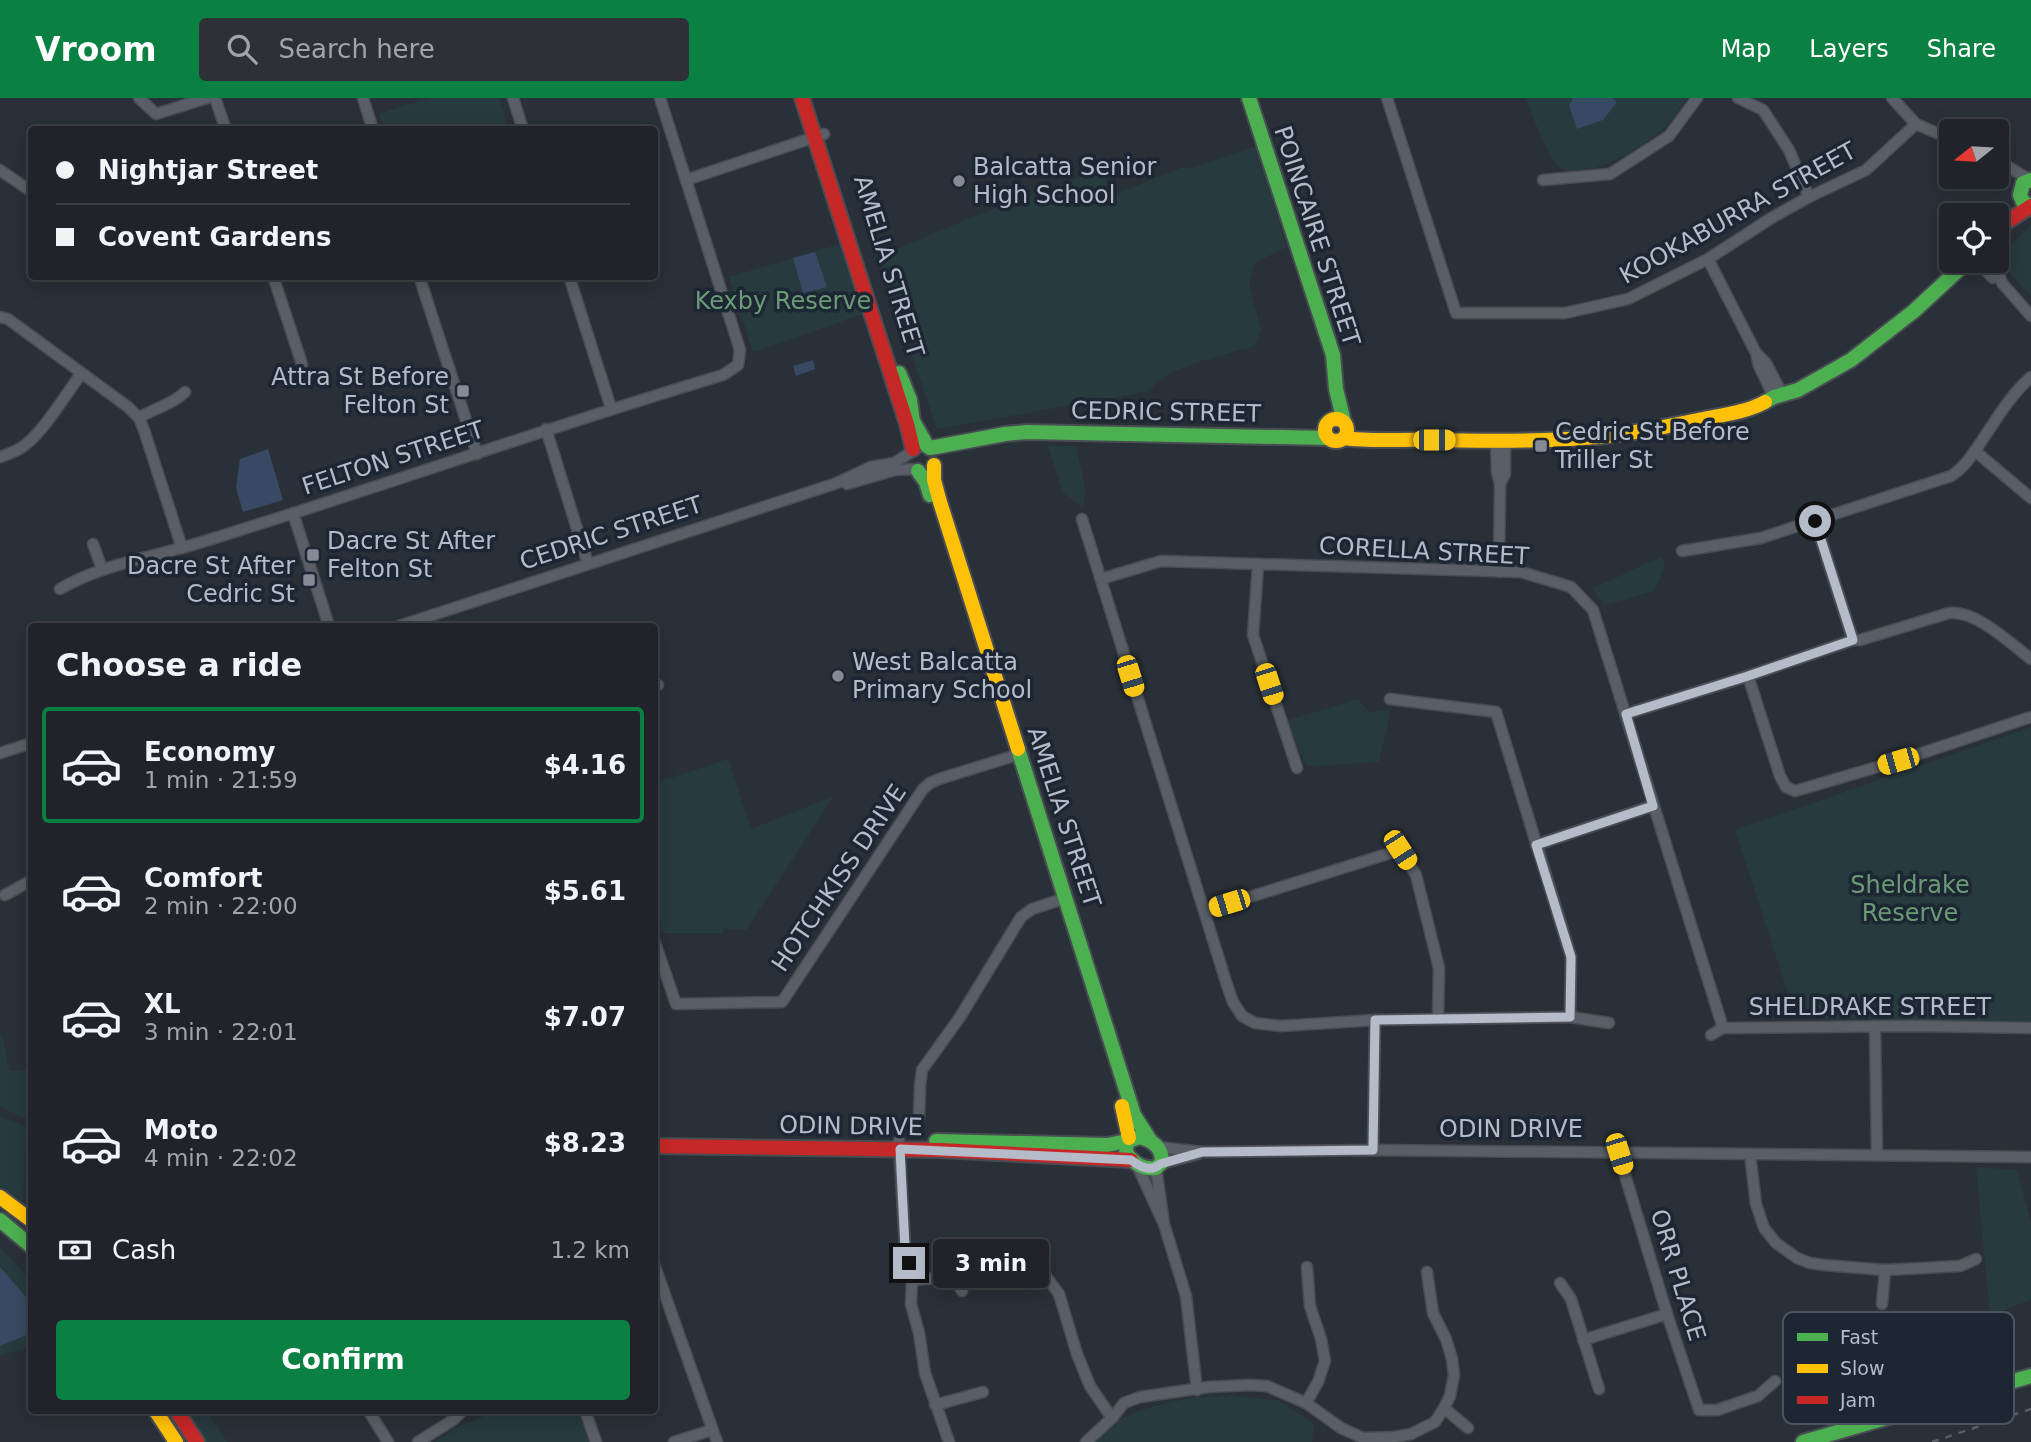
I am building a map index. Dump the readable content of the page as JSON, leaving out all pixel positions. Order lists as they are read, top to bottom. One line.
{"streets":{"main road":["POINCAIRE STREET","AMELIA STREET","CEDRIC STREET","ODIN DRIVE"],"street":["KOOKABURRA STREET","FELTON STREET","CORELLA STREET","HOTCHKISS DRIVE","SHELDRAKE STREET","ORR PLACE"]},"crossings":[["POINCAIRE STREET","CEDRIC STREET"],["AMELIA STREET","CEDRIC STREET"],["AMELIA STREET","HOTCHKISS DRIVE"],["AMELIA STREET","ODIN DRIVE"],["CORELLA STREET","SHELDRAKE STREET"],["ODIN DRIVE","ORR PLACE"]],"parks":["Kexby Reserve","Sheldrake Reserve"],"places":{"other":["Balcatta Senior High School","West Balcatta Primary School"],"transit":["Attra St Before Felton St","Cedric St Before Triller St","Dacre St After Felton St","Dacre St After Cedric St"]},"legend":["Fast","Slow","Jam"],"north":"left","page":{"header":"Vroom","search":"Search here","nav":["Map","Layers","Share"],"banner":["Nightjar Street","Covent Gardens"],"heading":"Choose a ride","list":[{"name":"Economy","note":"1 min · 21:59","value":"$4.16"},{"name":"Comfort","note":"2 min · 22:00","value":"$5.61"},{"name":"XL","note":"3 min · 22:01","value":"$7.07"},{"name":"Moto","note":"4 min · 22:02","value":"$8.23"}],"pay":["Cash","1.2 km"],"bubble":"3 min","buttons":"Confirm"}}
